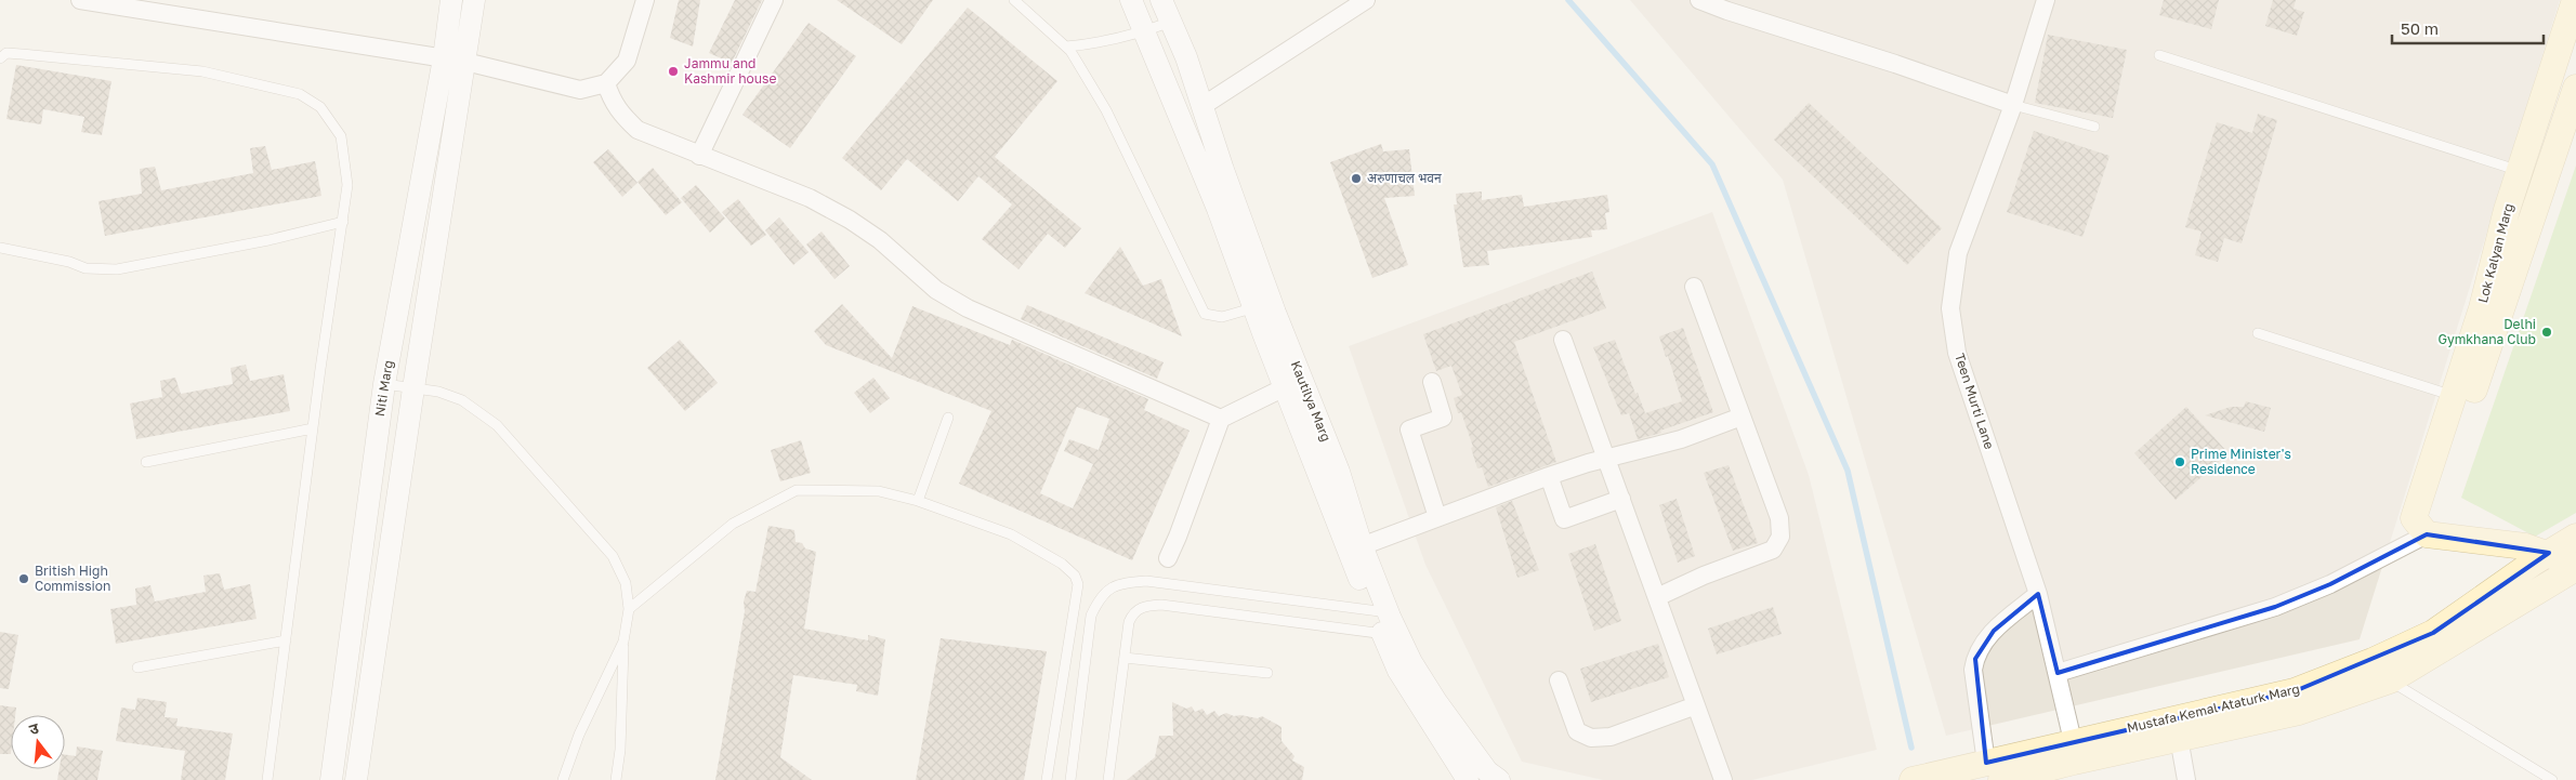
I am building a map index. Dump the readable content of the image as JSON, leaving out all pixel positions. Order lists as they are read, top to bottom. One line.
{"streets":{"main road":["Lok Kalyan Marg","Mustafa Kemal Ataturk Marg"],"street":["Niti Marg","Kautilya Marg","Teen Murti Lane"]},"crossings":[["Teen Murti Lane","Mustafa Kemal Ataturk Marg"]],"places":["Jammu and Kashmir house","अरुणाचल भवन","Delhi Gymkhana Club","Prime Minister's Residence","British High Commission"],"scale_bar":"50 m","north":"top"}
